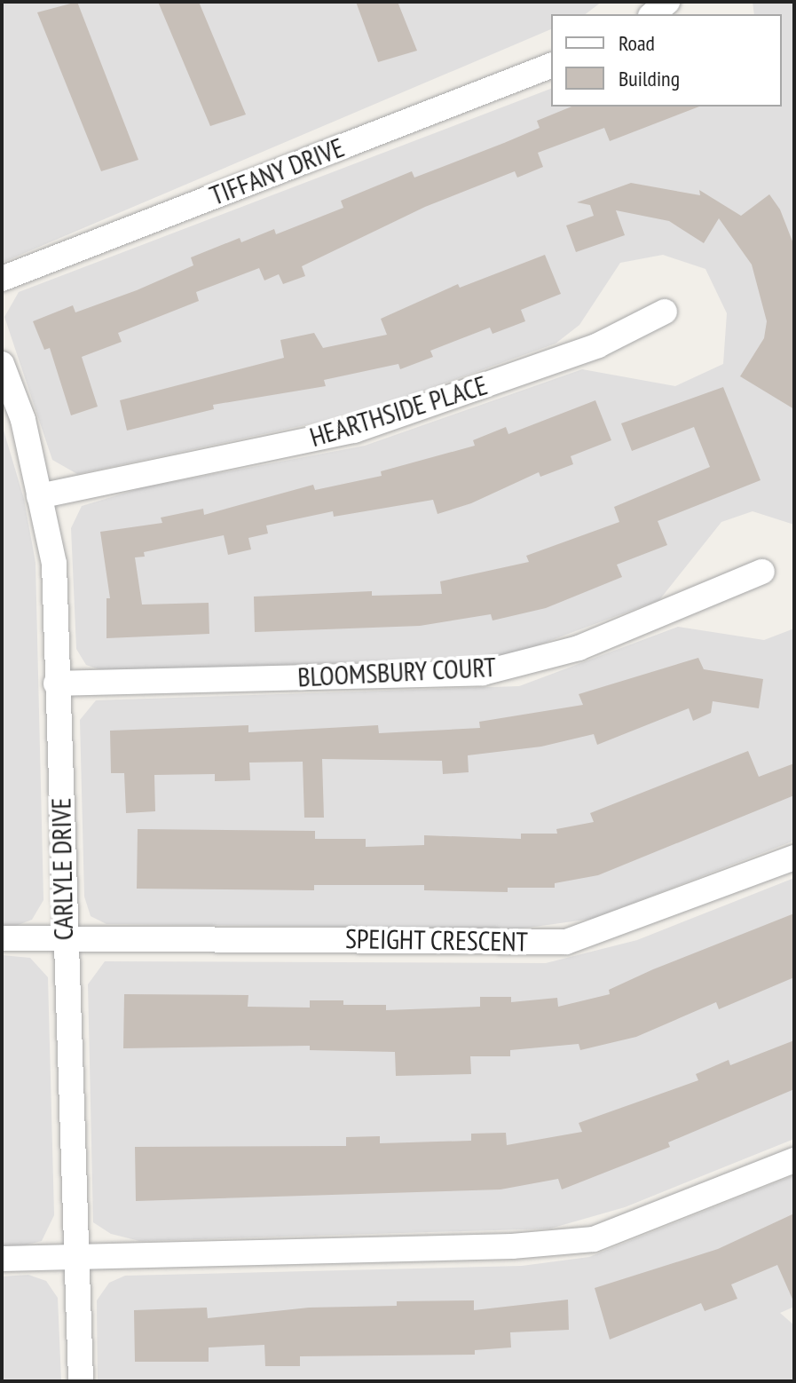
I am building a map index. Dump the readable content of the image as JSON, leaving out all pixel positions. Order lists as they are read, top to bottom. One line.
{"streets":{"street":["TIFFANY DRIVE","HEARTHSIDE PLACE","BLOOMSBURY COURT","CARLYLE DRIVE","SPEIGHT CRESCENT"]},"crossings":[["HEARTHSIDE PLACE","CARLYLE DRIVE"],["BLOOMSBURY COURT","CARLYLE DRIVE"],["CARLYLE DRIVE","SPEIGHT CRESCENT"]],"legend":["Road","Building"]}
